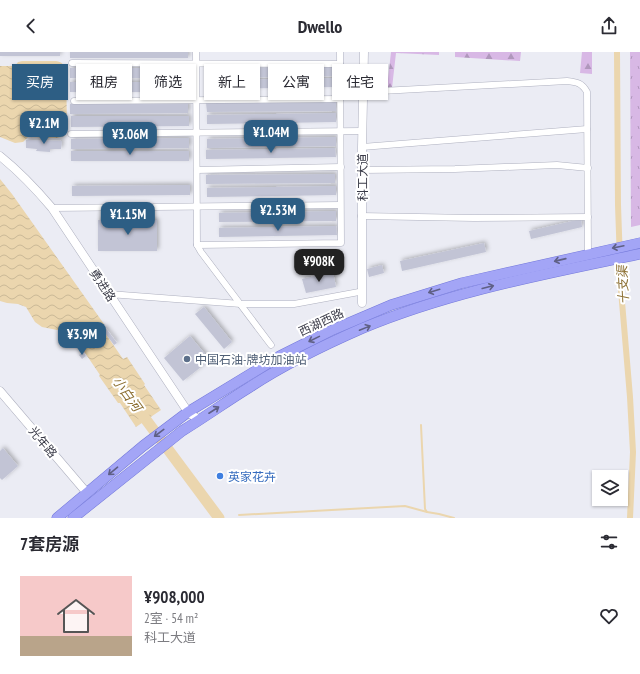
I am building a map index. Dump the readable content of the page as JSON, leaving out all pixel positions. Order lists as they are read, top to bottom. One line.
{"streets":{"main road":["西湖西路"],"street":["科工大道","勇进路","光年路"]},"crossings":[["勇进路","西湖西路"],["西湖西路","光年路"]],"water":["十支渠","小白河"],"places":["中国石油-牌坊加油站","英家花卉"],"page":{"header":"Dwello","chip":["买房","租房","筛选","新上","公寓","住宅"],"price":["¥2.1M","¥1.04M","¥3.06M","¥2.53M","¥1.15M","¥908K","¥3.9M"],"heading":"7套房源","list":[{"name":"¥908,000","note":"2室 · 54 m² · 科工大道"}]}}
